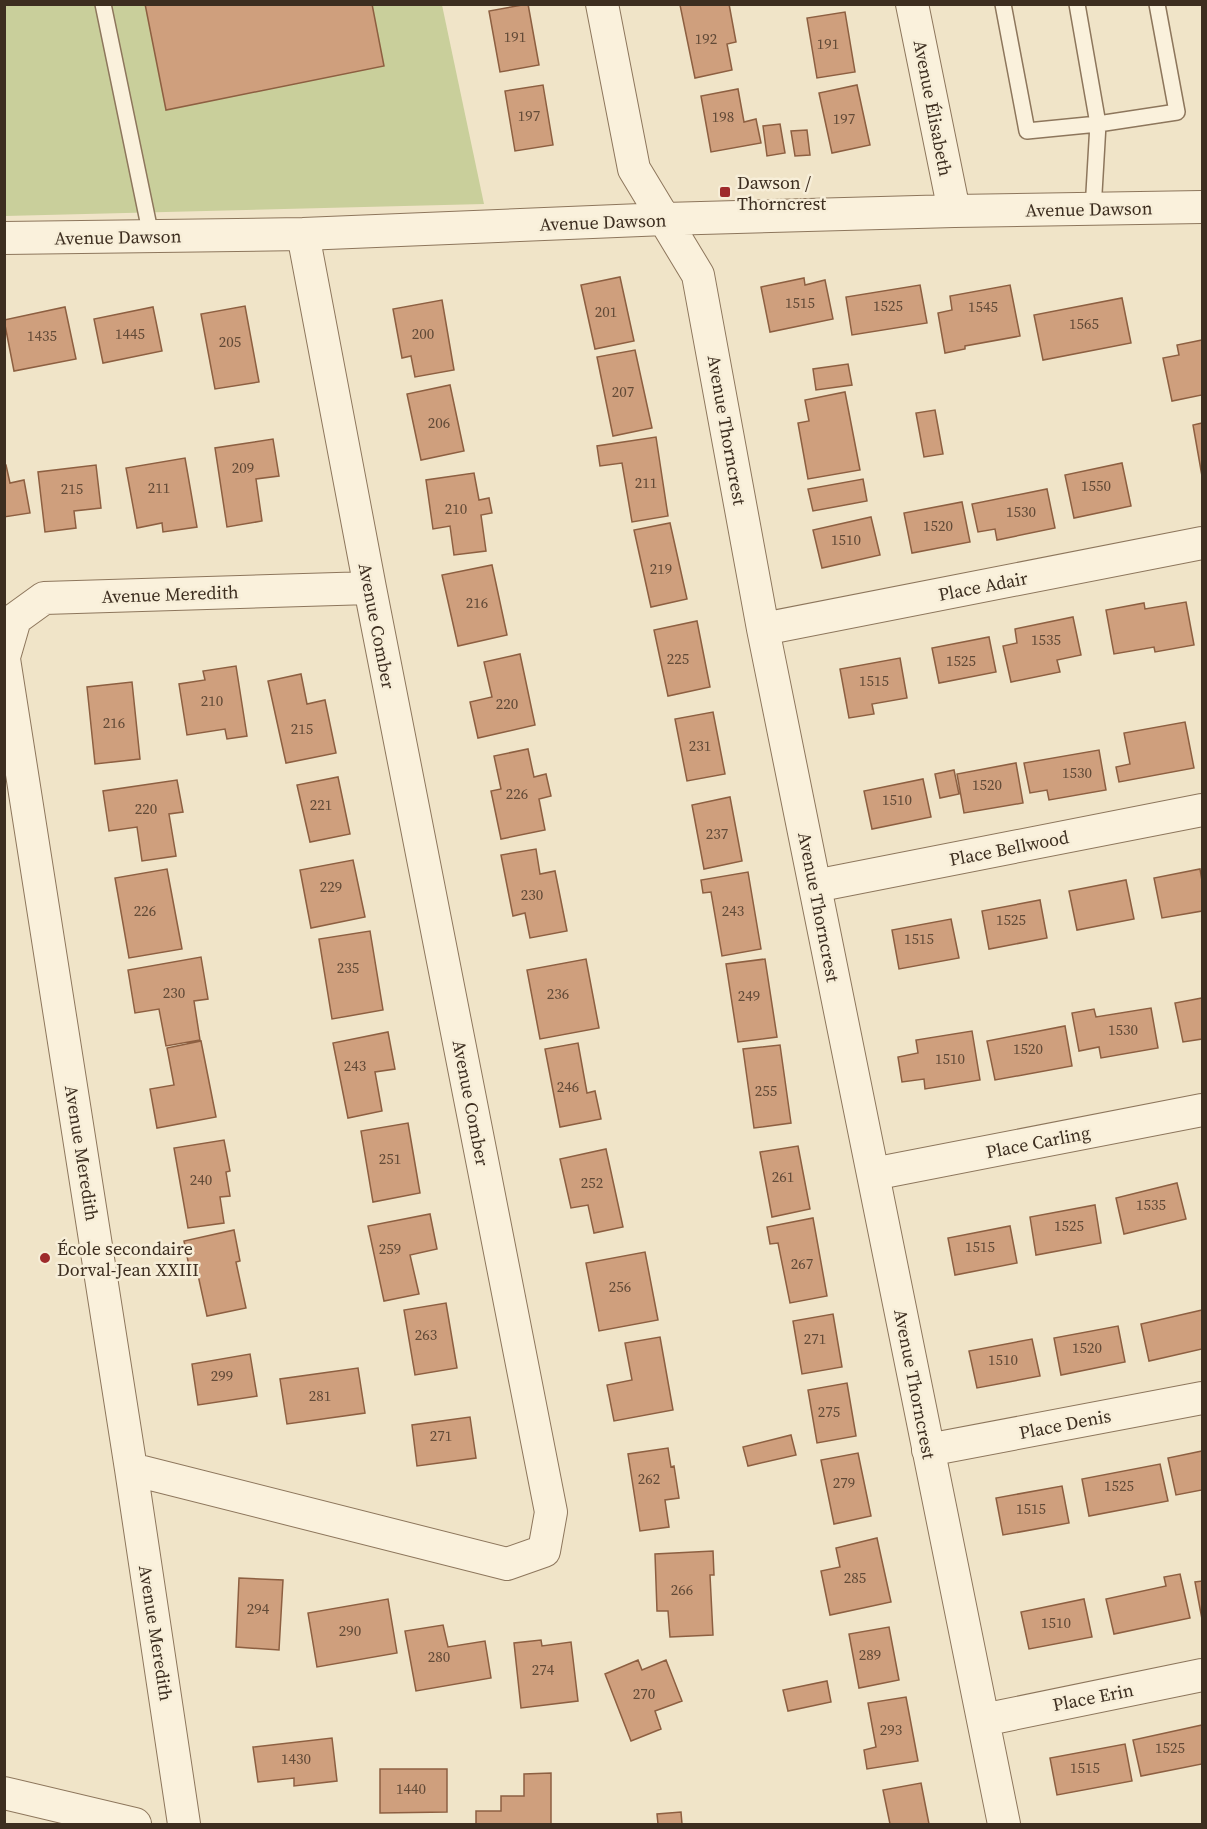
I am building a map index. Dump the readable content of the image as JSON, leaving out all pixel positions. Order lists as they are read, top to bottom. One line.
{"streets":{"street":["Avenue Élisabeth","Avenue Dawson","Avenue Thorncrest","Place Adair","Avenue Meredith","Avenue Comber","Place Bellwood","Place Carling","Place Denis","Place Erin"]},"crossings":[["Avenue Élisabeth","Avenue Dawson"],["Avenue Dawson","Avenue Thorncrest"],["Avenue Dawson","Avenue Comber"],["Avenue Thorncrest","Place Adair"],["Avenue Thorncrest","Place Bellwood"],["Avenue Thorncrest","Place Carling"],["Avenue Thorncrest","Place Denis"],["Avenue Thorncrest","Place Erin"],["Avenue Meredith","Avenue Comber"]],"places":{"transit":["Dawson / Thorncrest"],"other":["École secondaire Dorval-Jean XXIII"]},"house_numbers":["191","192","191","197","198","197","1515","1525","1545","201","1565","1445","200","1435","205","207","206","209","211","1550","211","215","210","1530","1520","1510","219","216","1535","225","1525","1515","210","220","216","215","231","1530","1520","226","1510","221","220","237","229","230","226","243","1525","1515","235","230","236","249","1530","1520","1510","243","246","255","251","261","240","252","1535","1525","1515","259","267","256","263","271","1520","1510","299","281","275","271","262","279","1525","1515","285","266","294","1510","290","289","280","274","270","293","1525","1430","1515","1440"]}
